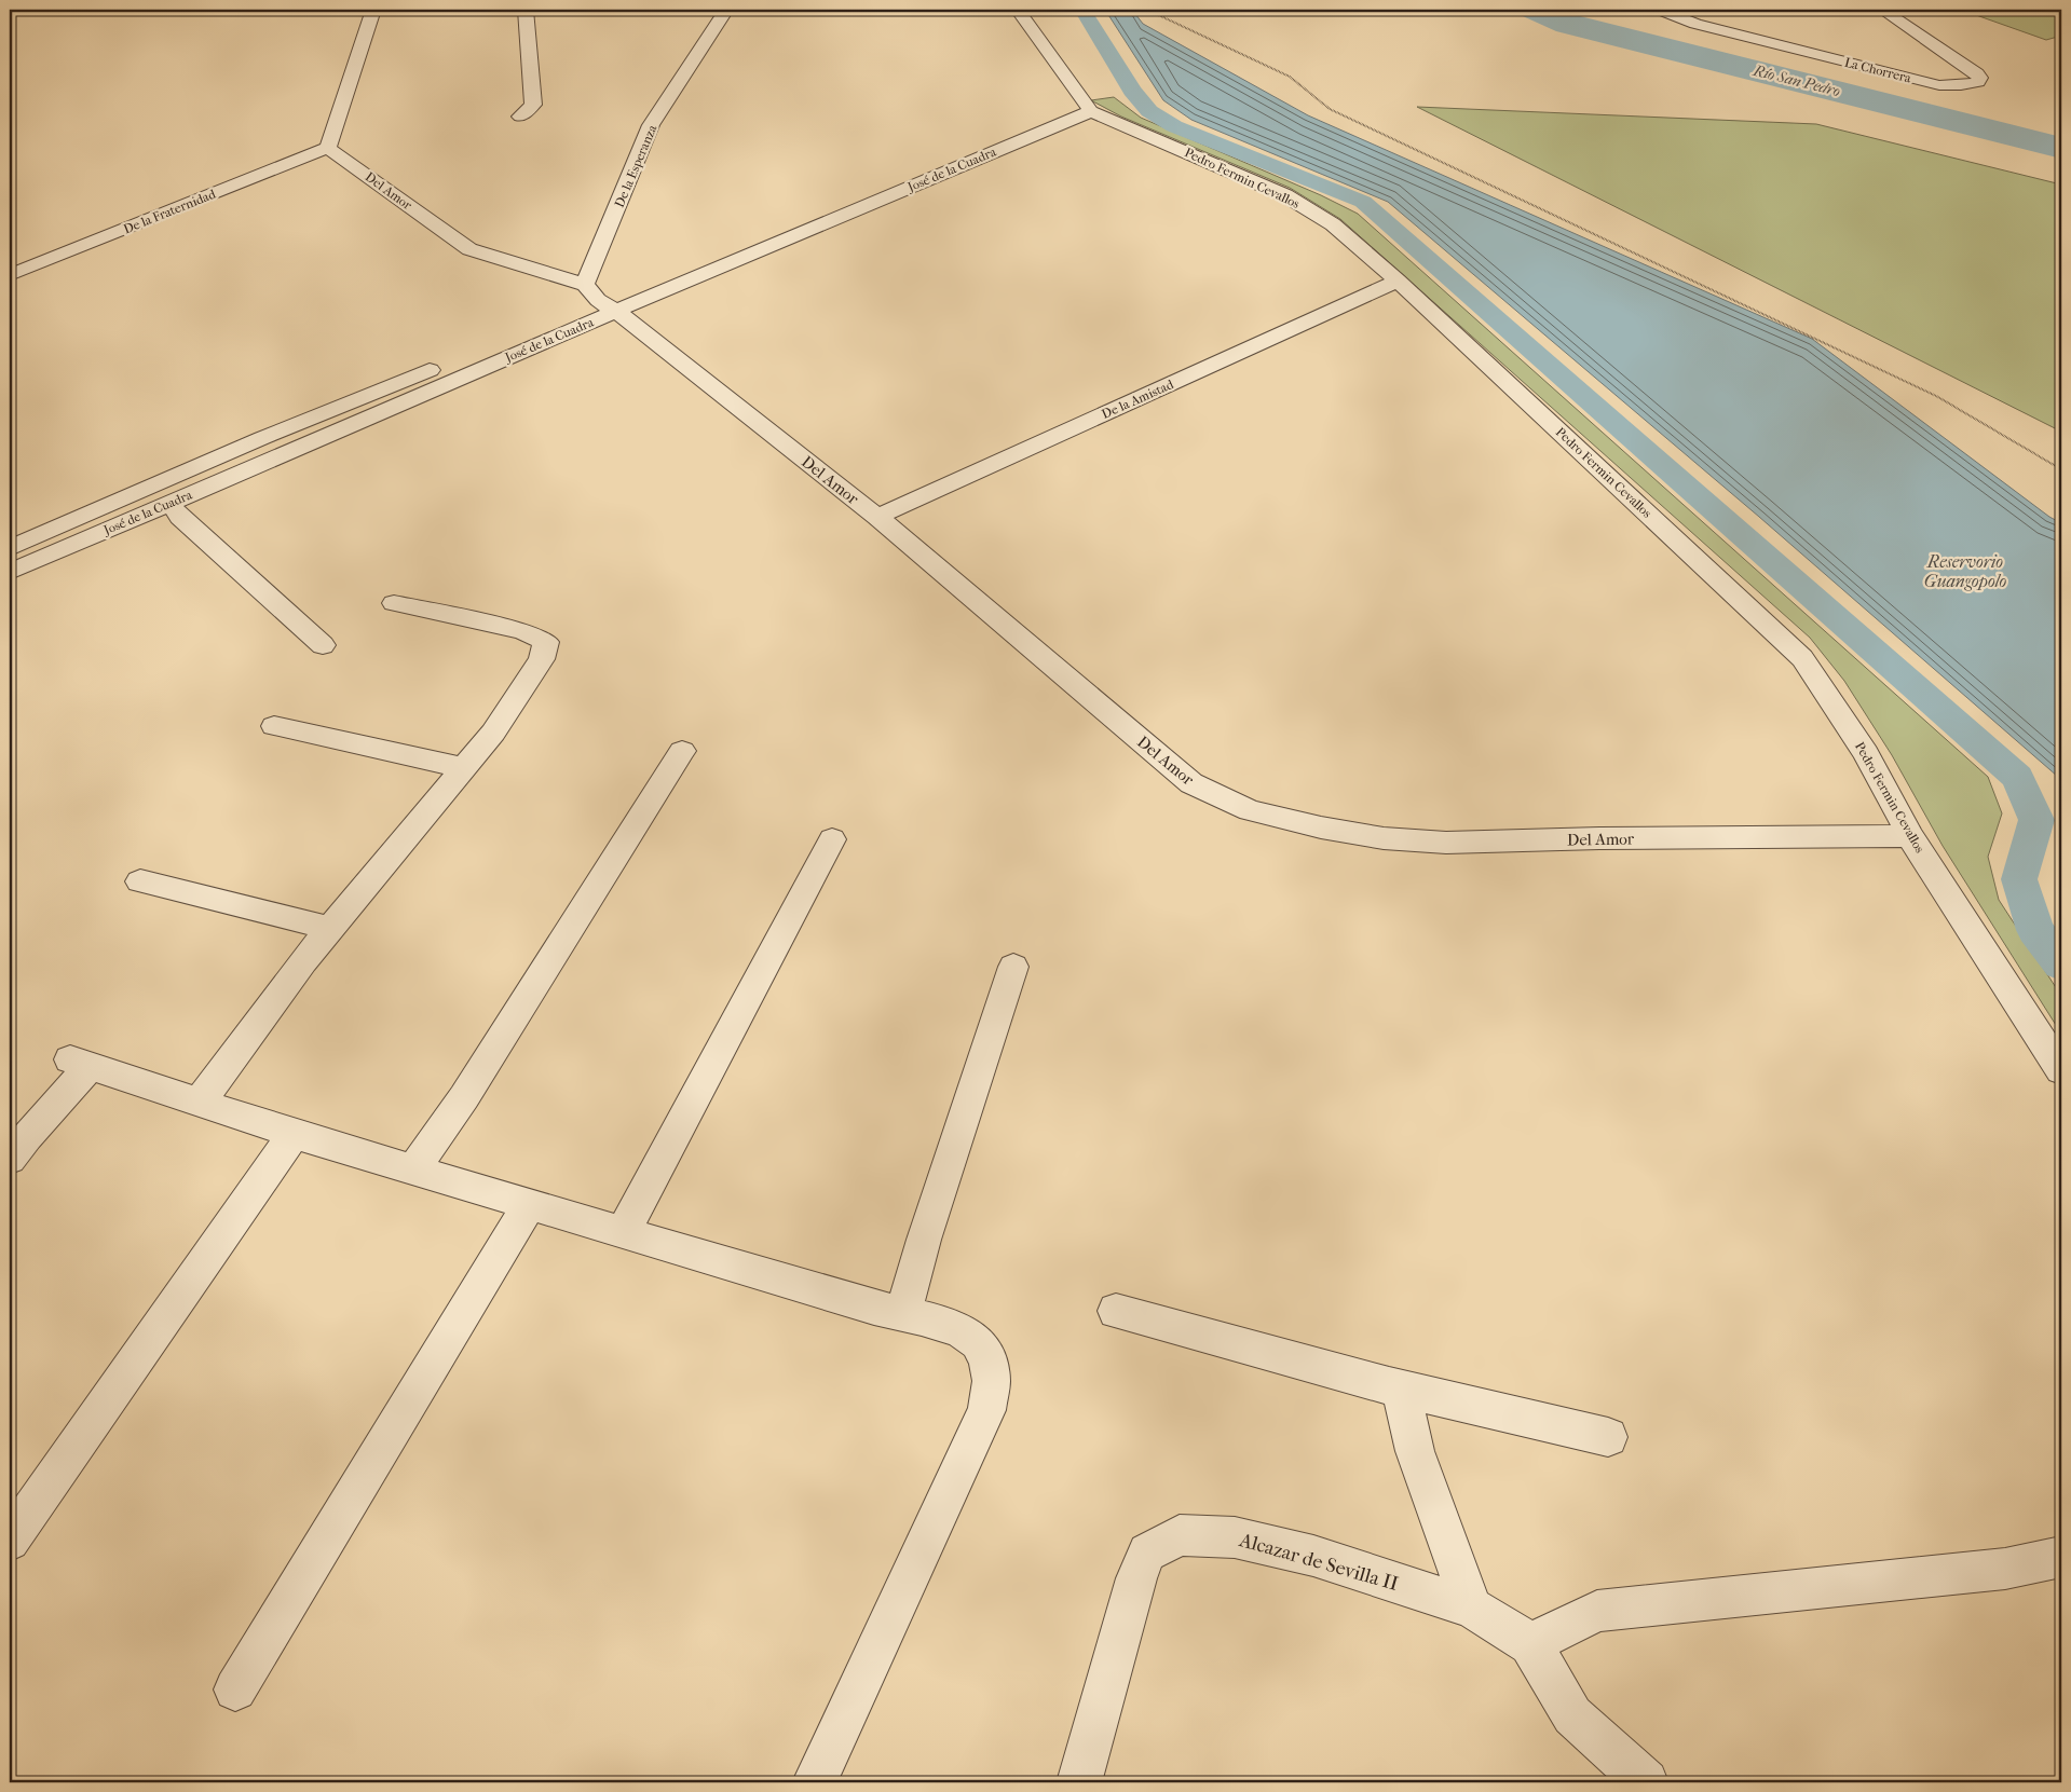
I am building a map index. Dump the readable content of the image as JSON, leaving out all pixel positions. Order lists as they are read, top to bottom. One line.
{"streets":{"street":["La Chorrera","De la Esperanza","José de la Cuadra","Pedro Fermin Cevallos","Del Amor","De la Fraternidad","De la Amistad","Alcazar de Sevilla II"]},"crossings":[["De la Esperanza","José de la Cuadra"],["De la Esperanza","Del Amor"],["José de la Cuadra","Pedro Fermin Cevallos"],["José de la Cuadra","Del Amor"],["Pedro Fermin Cevallos","Del Amor"],["Pedro Fermin Cevallos","De la Amistad"],["Del Amor","De la Fraternidad"],["Del Amor","De la Amistad"]],"water":["Río San Pedro","Reservorio Guangopolo"]}
